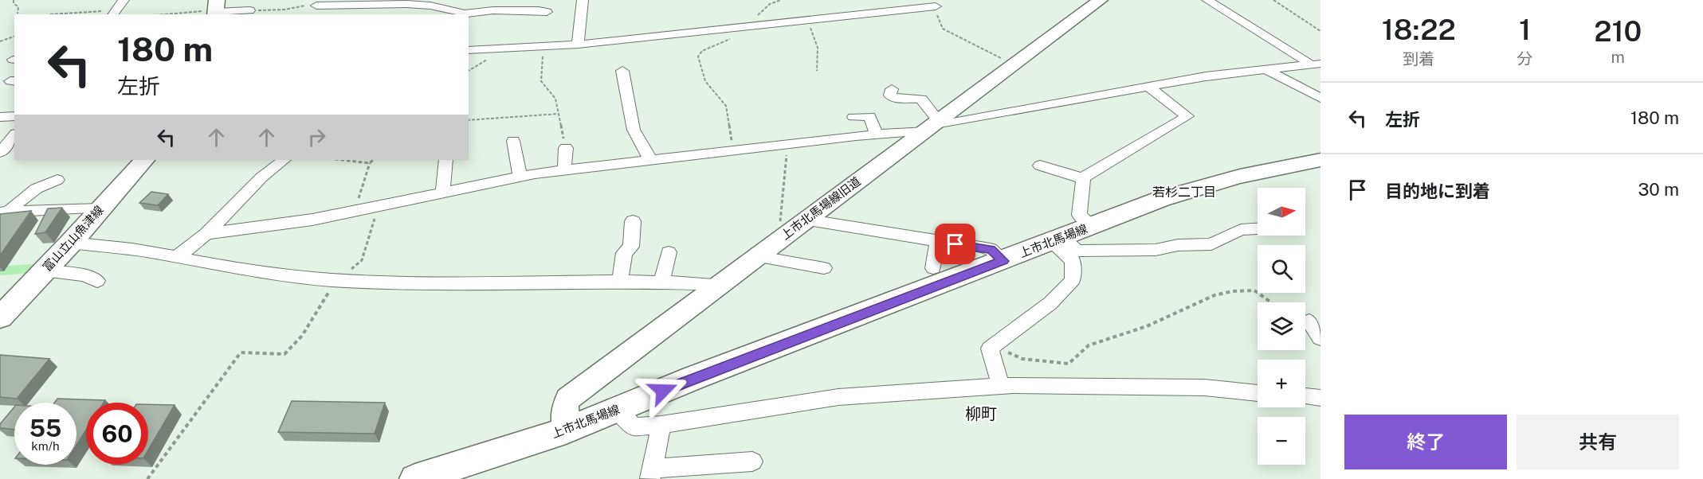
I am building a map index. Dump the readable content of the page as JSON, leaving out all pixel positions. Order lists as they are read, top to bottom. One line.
{"streets":{"main road":["富山立山魚津線","上市北馬場線"],"street":["上市北馬場線旧道"]},"crossings":[["上市北馬場線旧道","上市北馬場線"]],"districts":["若杉二丁目","柳町"],"north":"right","page":{"eta":["18:22","到着","1","分","210","m"],"turn":["180 m","左折"],"list":[{"name":"左折","value":"180 m"},{"name":"目的地に到着","value":"30 m"}],"map_buttons":["+","−"],"speed":"55 km/h","limit":"60","buttons":["終了","共有"]}}
